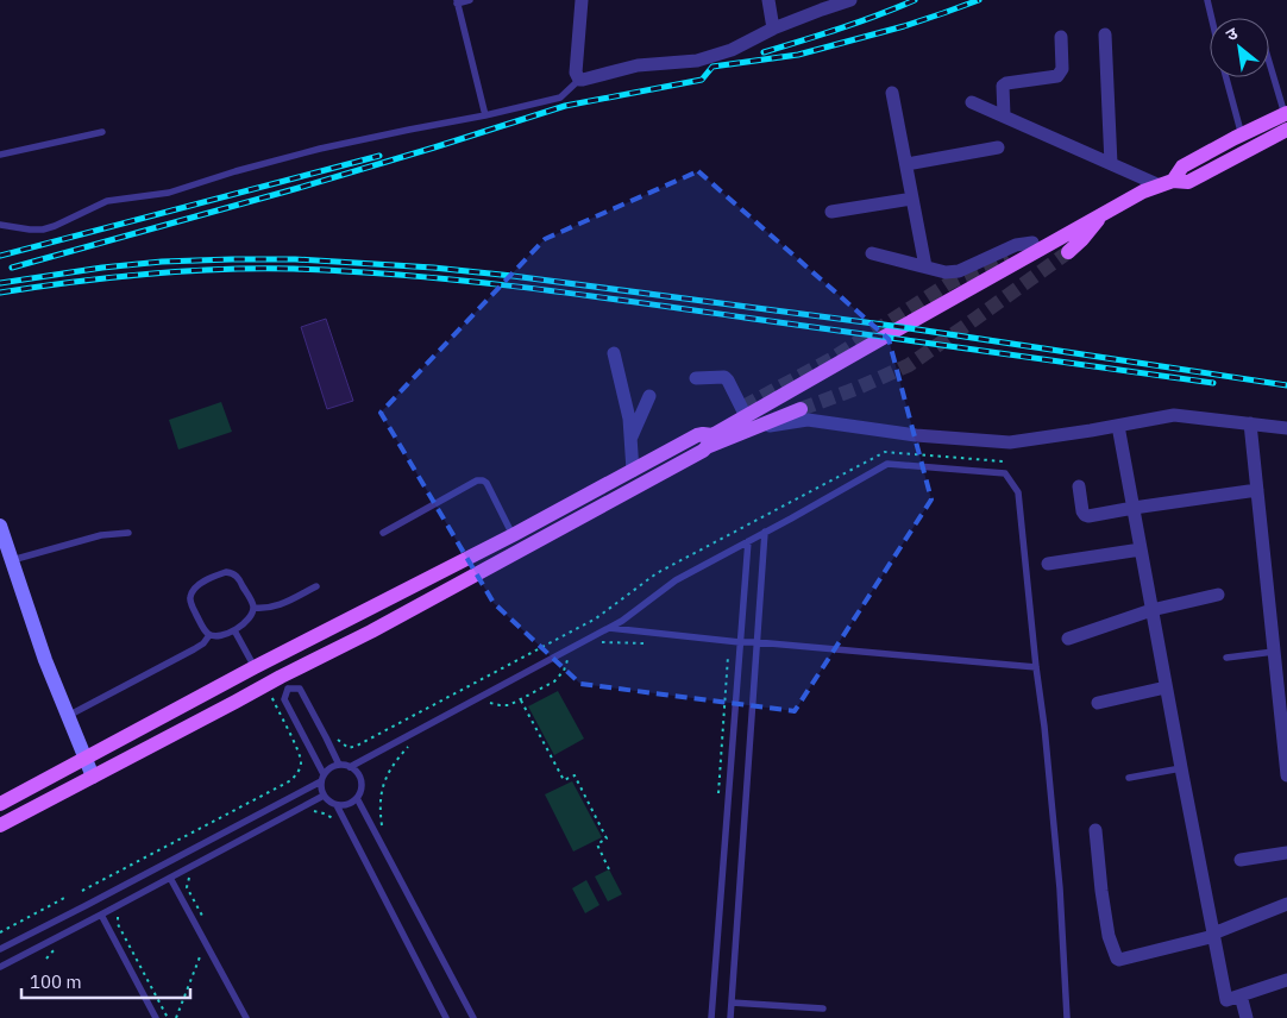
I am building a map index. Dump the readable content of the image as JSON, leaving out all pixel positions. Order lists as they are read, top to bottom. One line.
{"scale_bar":"100 m","north":"top left"}
